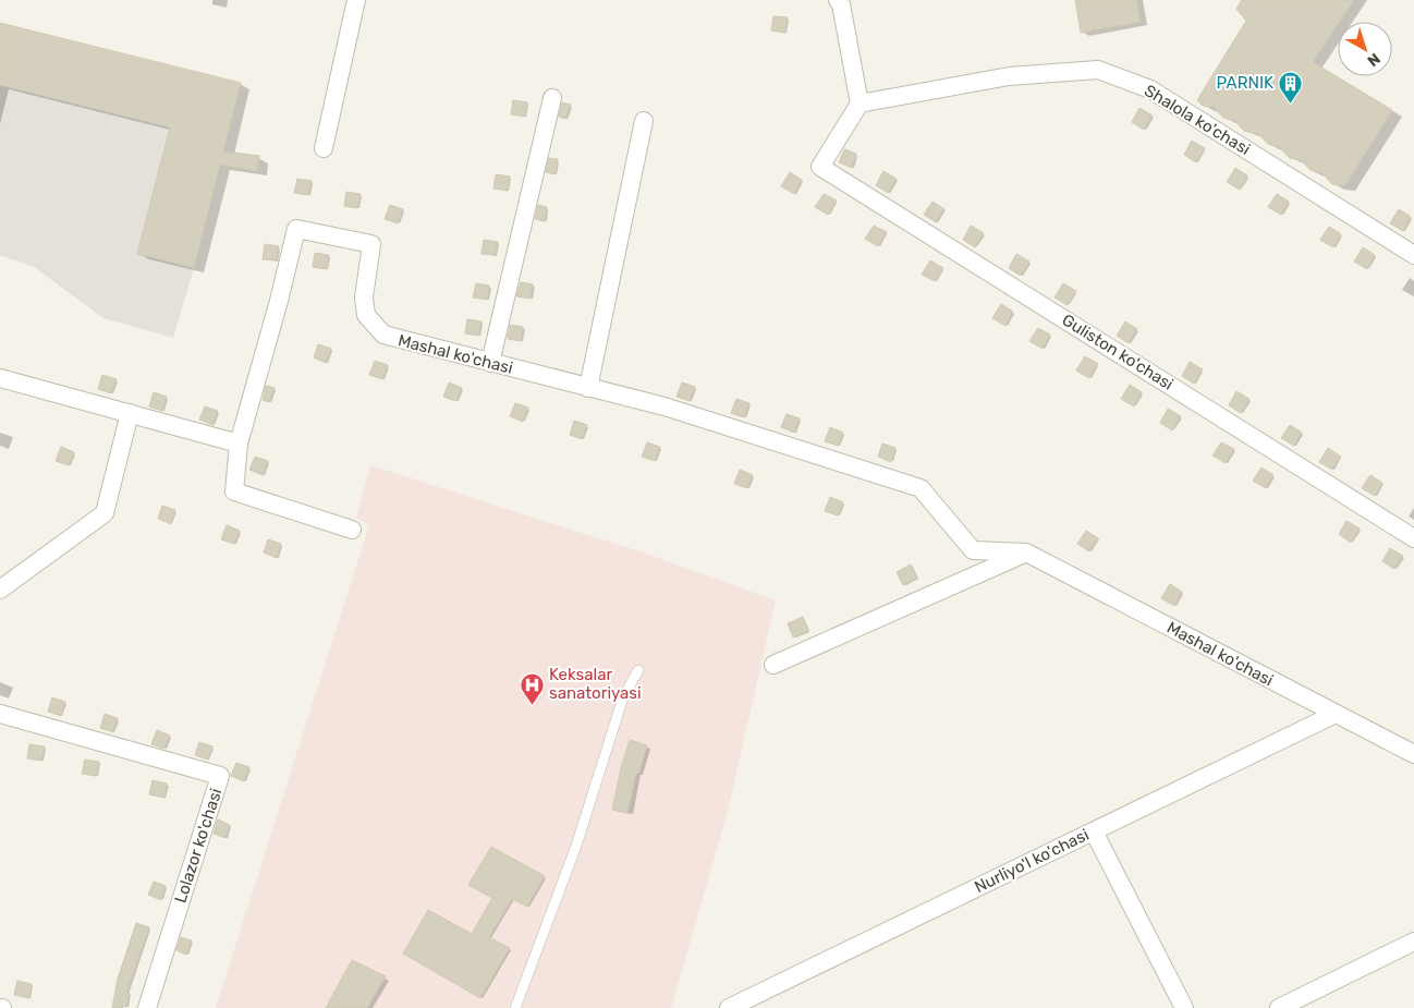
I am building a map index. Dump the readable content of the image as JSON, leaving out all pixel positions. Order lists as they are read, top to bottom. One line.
{"streets":{"street":["Shalola ko'chasi","Guliston ko'chasi","Mashal ko'chasi","Lolazor ko'chasi","Nurliyo'l ko'chasi"]},"crossings":[["Shalola ko'chasi","Guliston ko'chasi"],["Mashal ko'chasi","Nurliyo'l ko'chasi"]],"places":{"building":["PARNIK"],"hospital":["Keksalar sanatoriyasi"]},"north":"bottom right"}
